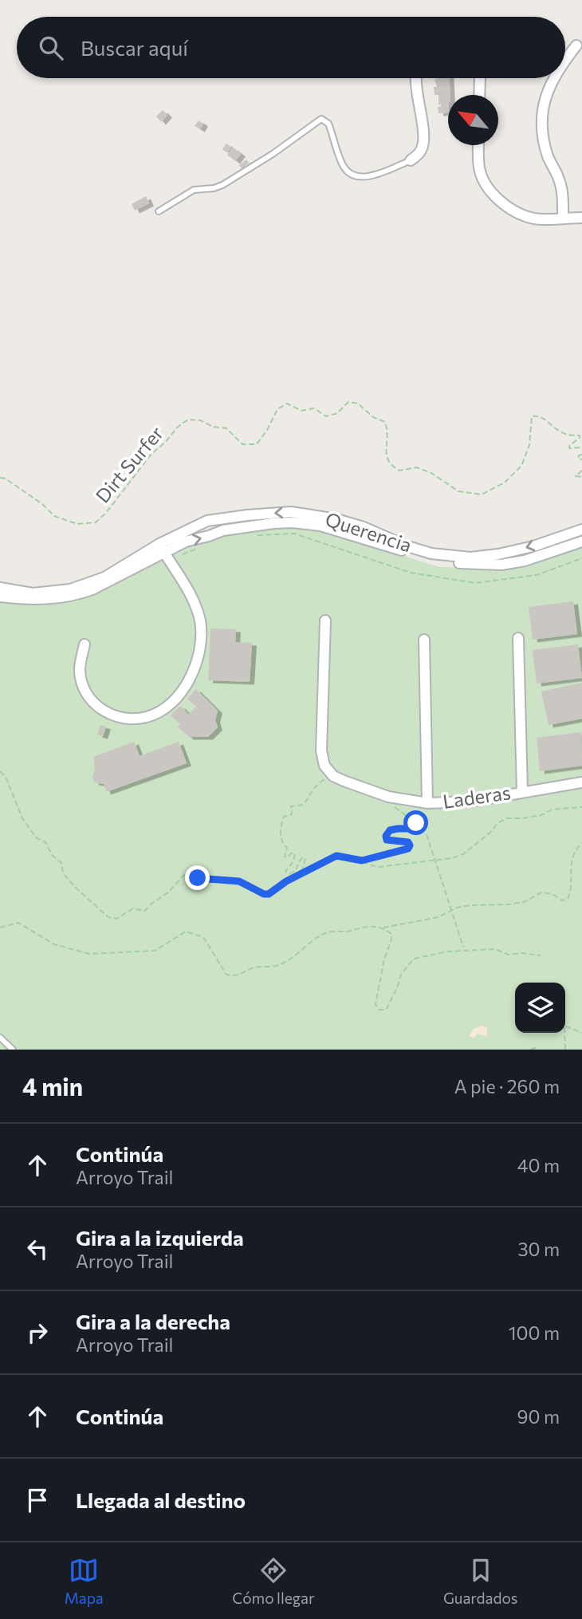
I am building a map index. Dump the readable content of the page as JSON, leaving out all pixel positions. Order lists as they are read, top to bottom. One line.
{"streets":{"street":["Querencia","Laderas"],"path":["Dirt Surfer"]},"north":"top left","page":{"search":"Buscar aquí","heading":["4 min","A pie · 260 m"],"list":[["Continúa","Arroyo Trail","40 m"],["Gira a la izquierda","Arroyo Trail","30 m"],["Gira a la derecha","Arroyo Trail","100 m"],["Continúa","90 m"],"Llegada al destino"],"nav":["Mapa","Cómo llegar","Guardados"]}}
